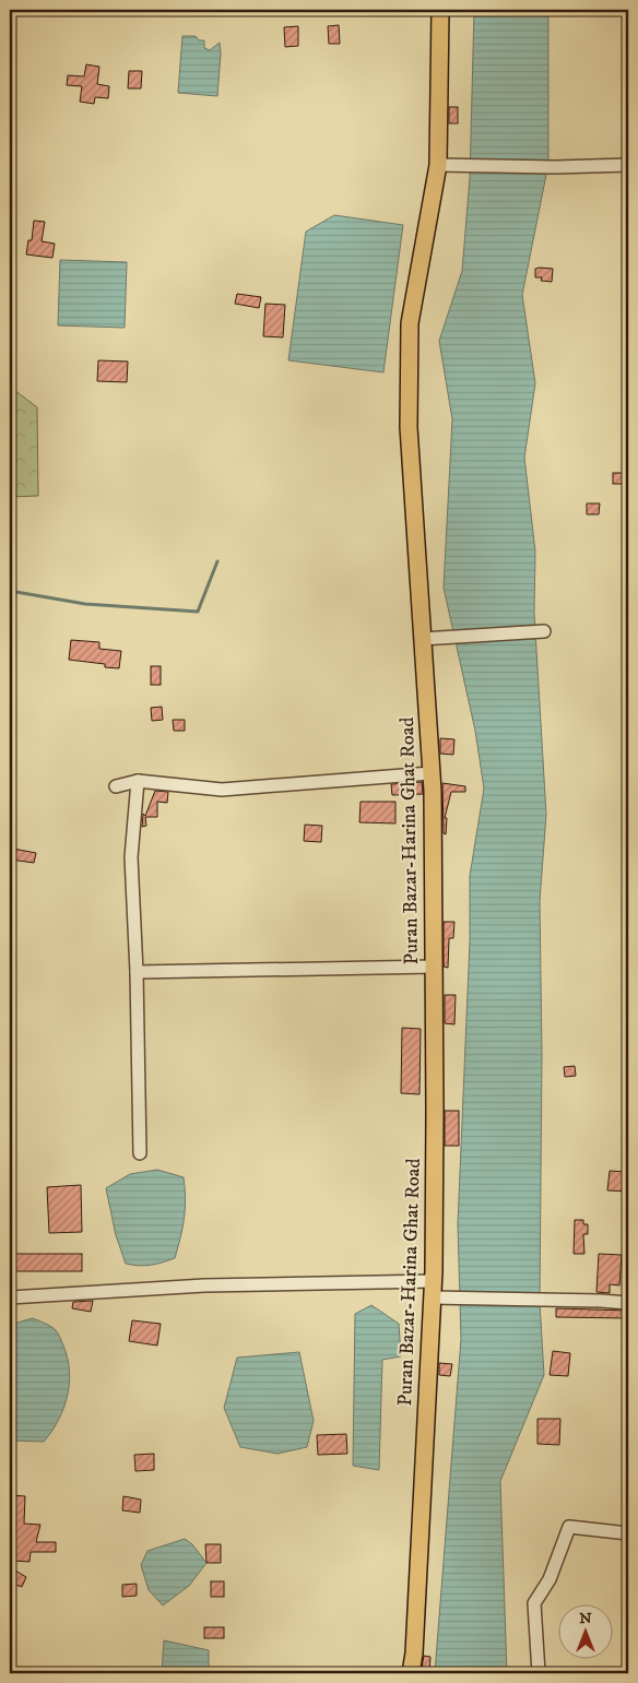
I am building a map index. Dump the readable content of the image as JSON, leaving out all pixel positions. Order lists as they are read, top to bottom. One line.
{"streets":{"main road":["Puran Bazar-Harina Ghat Road"]},"north":"top"}
